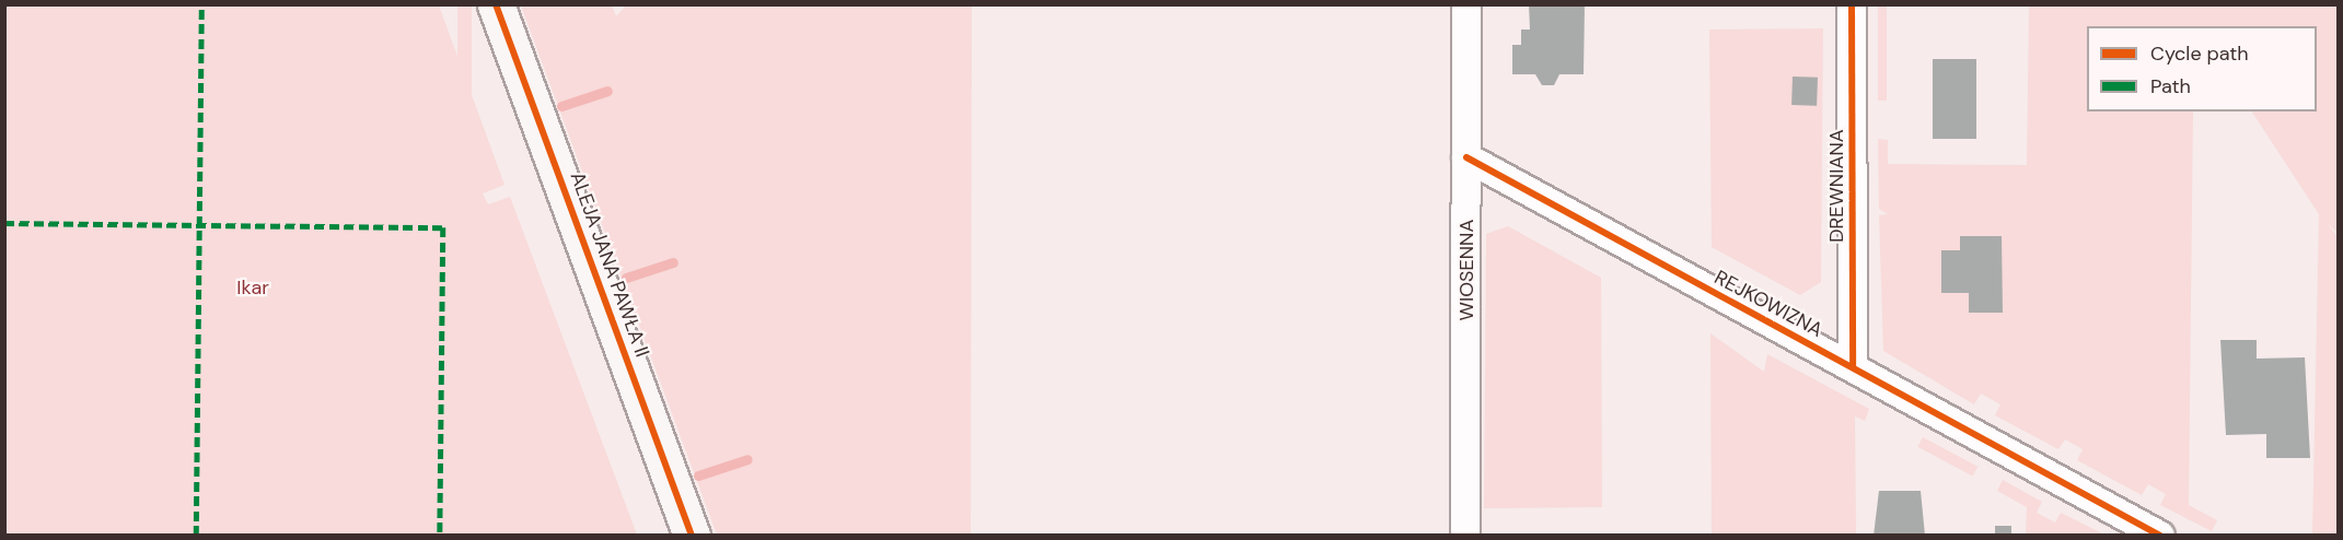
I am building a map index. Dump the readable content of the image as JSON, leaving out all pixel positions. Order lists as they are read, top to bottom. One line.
{"streets":{"street":["DREWNIANA","ALEJA JANA PAWŁA II","WIOSENNA","REJKOWIZNA"]},"crossings":[["DREWNIANA","REJKOWIZNA"],["WIOSENNA","REJKOWIZNA"]],"parks":["Ikar"],"legend":["Cycle path","Path"]}
